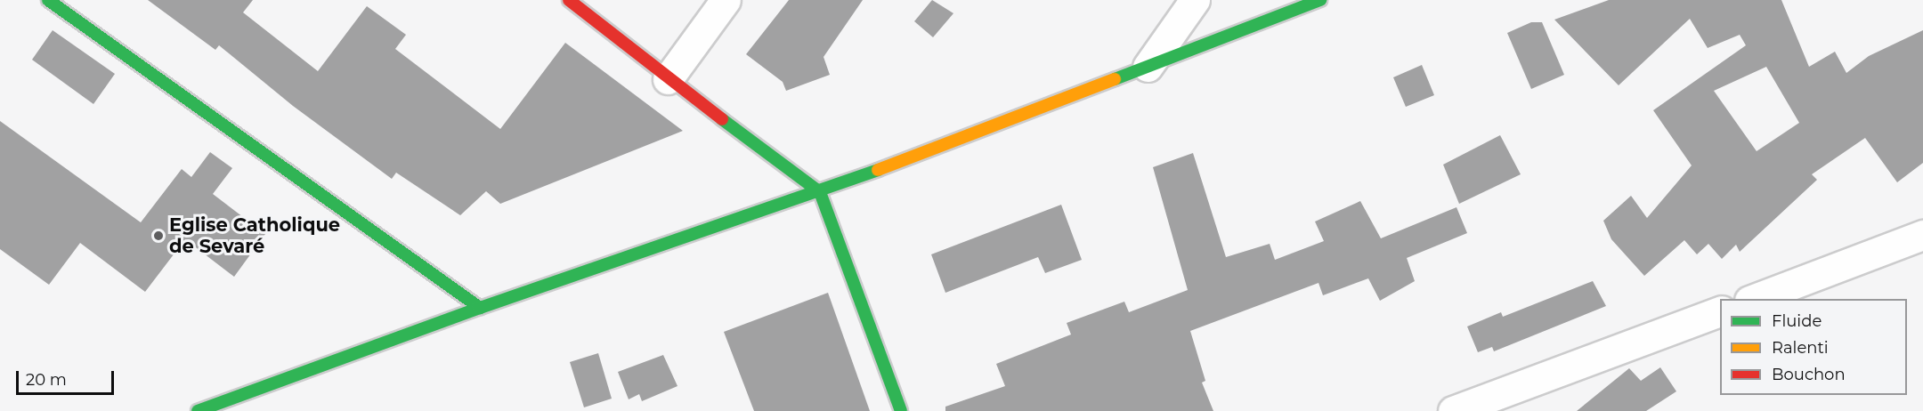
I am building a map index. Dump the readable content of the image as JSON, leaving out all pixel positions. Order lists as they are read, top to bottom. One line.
{"places":["Eglise Catholique de Sevaré"],"legend":["Fluide","Ralenti","Bouchon"],"scale_bar":"20 m"}
